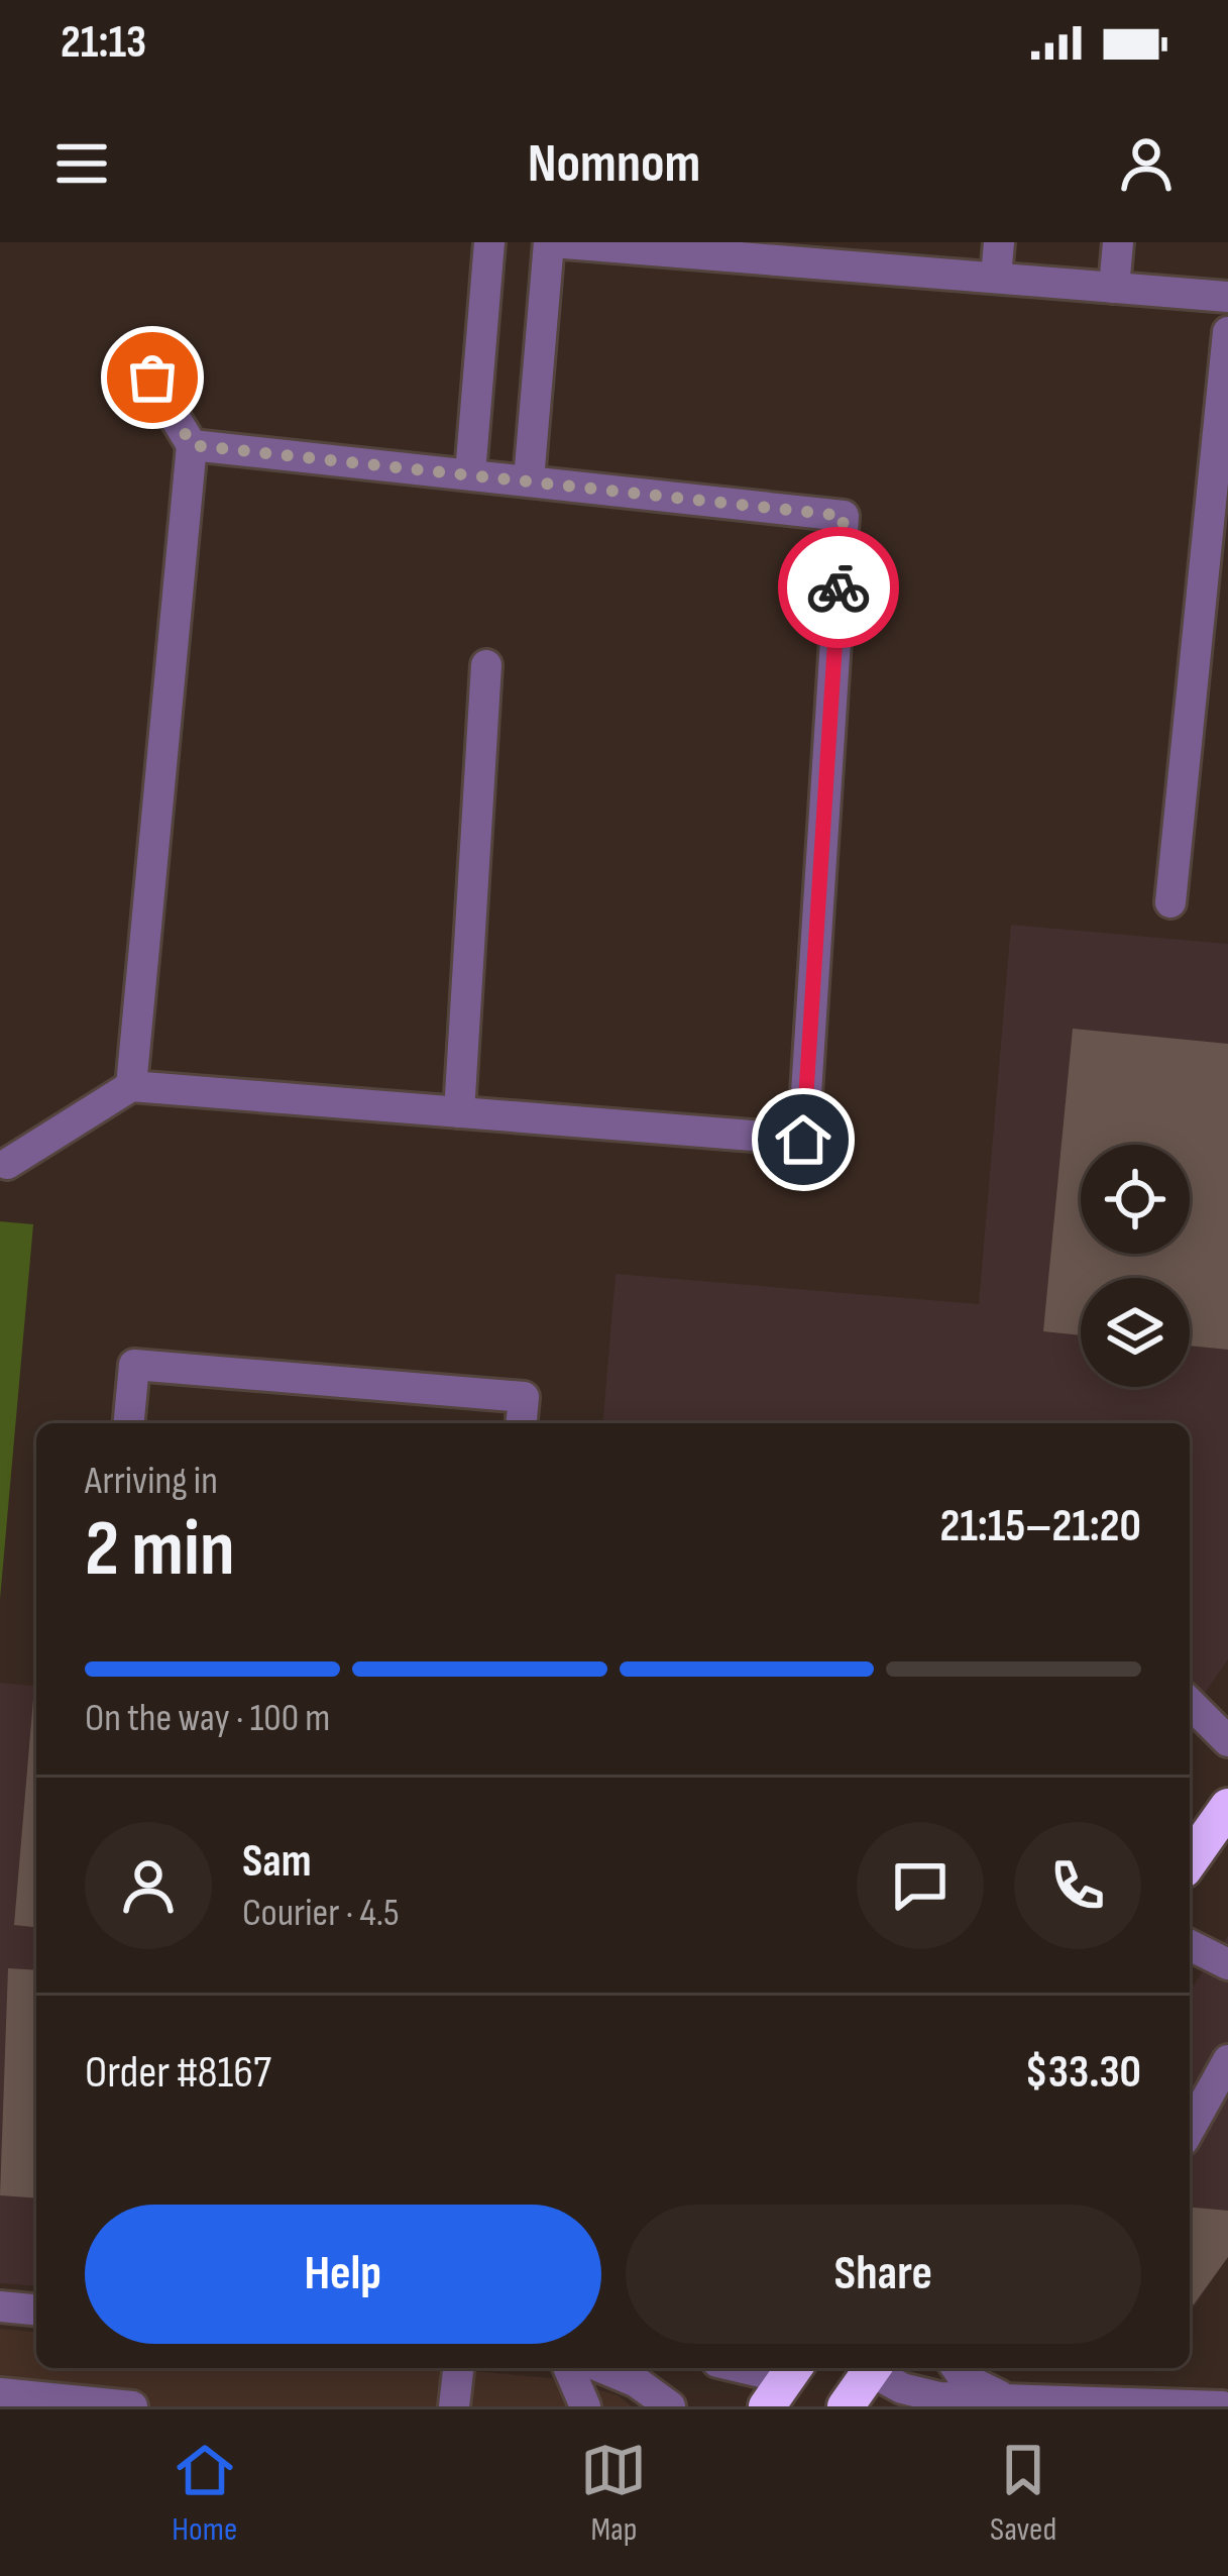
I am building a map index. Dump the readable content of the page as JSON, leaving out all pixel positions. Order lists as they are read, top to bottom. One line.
{"page":{"status":"21:13","header":"Nomnom","heading":["2 min","Arriving in","21:15–21:20"],"panel":["Sam","Courier · 4.5","Order #8167","$33.30"],"bar":"On the way · 100 m","buttons":["Help","Share"],"tabs":["Home","Map","Saved"]}}
